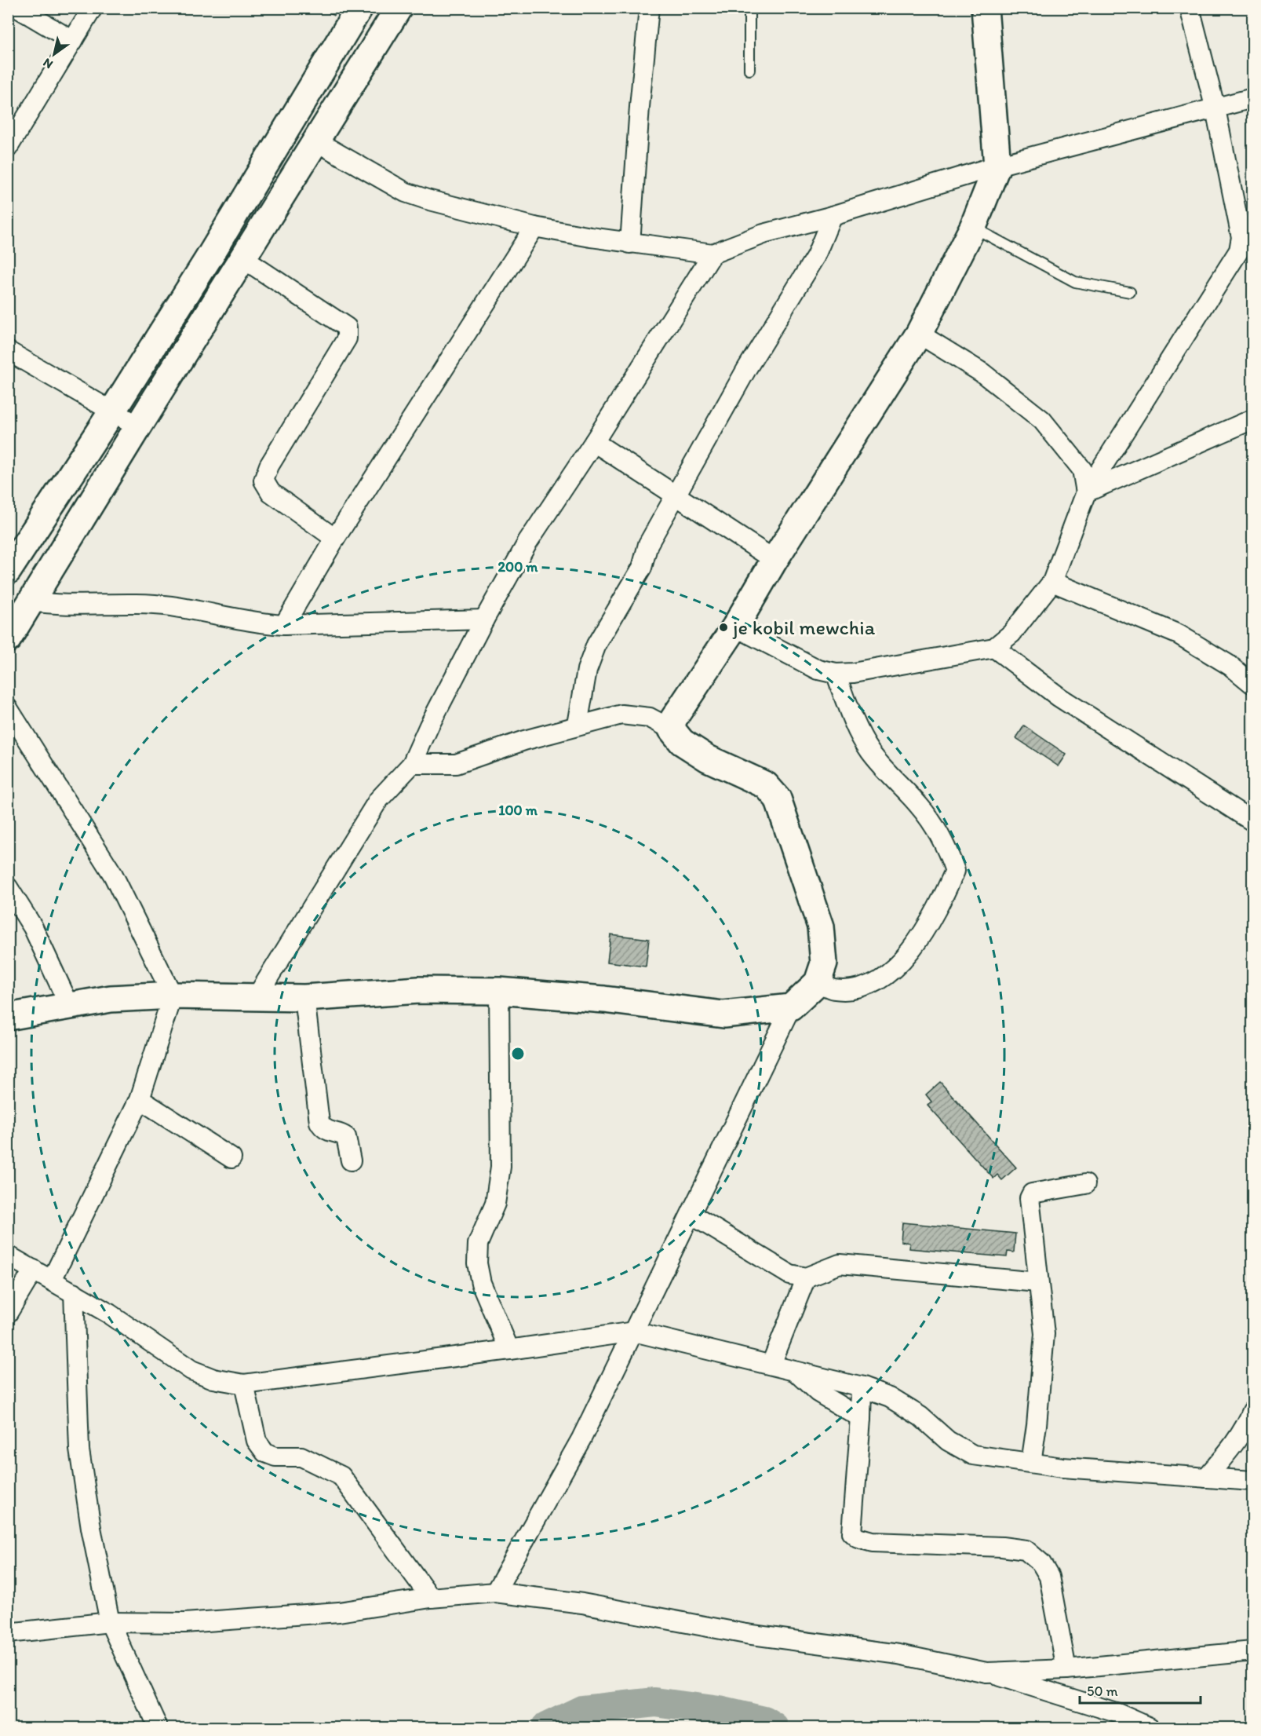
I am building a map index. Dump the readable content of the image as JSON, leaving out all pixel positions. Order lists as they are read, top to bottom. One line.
{"places":["je kobil mewchia"],"scale_bar":"50 m","north":"bottom left","rings":["200 m","100 m"]}
